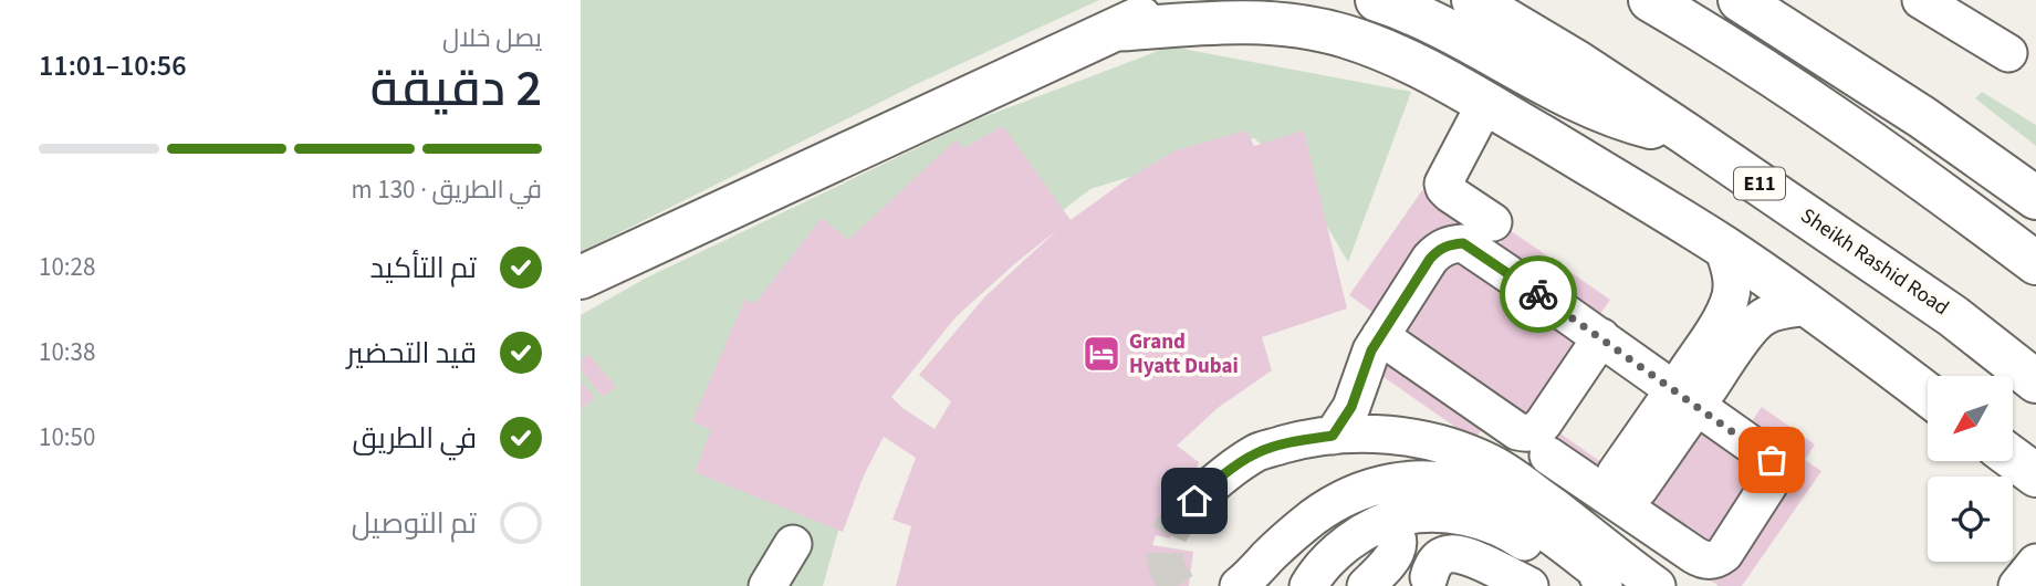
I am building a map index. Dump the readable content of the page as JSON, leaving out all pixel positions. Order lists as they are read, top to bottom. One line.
{"streets":{"highway":["E11","Sheikh Rashid Road"]},"places":{"hotel":["Grand Hyatt Dubai"]},"north":"bottom left","page":{"heading":["2 دقيقة","يصل خلال","10:56–11:01"],"bar":"في الطريق · 130 m","list":[["تم التأكيد","10:28"],["قيد التحضير","10:38"],["في الطريق","10:50"],"تم التوصيل"]}}
